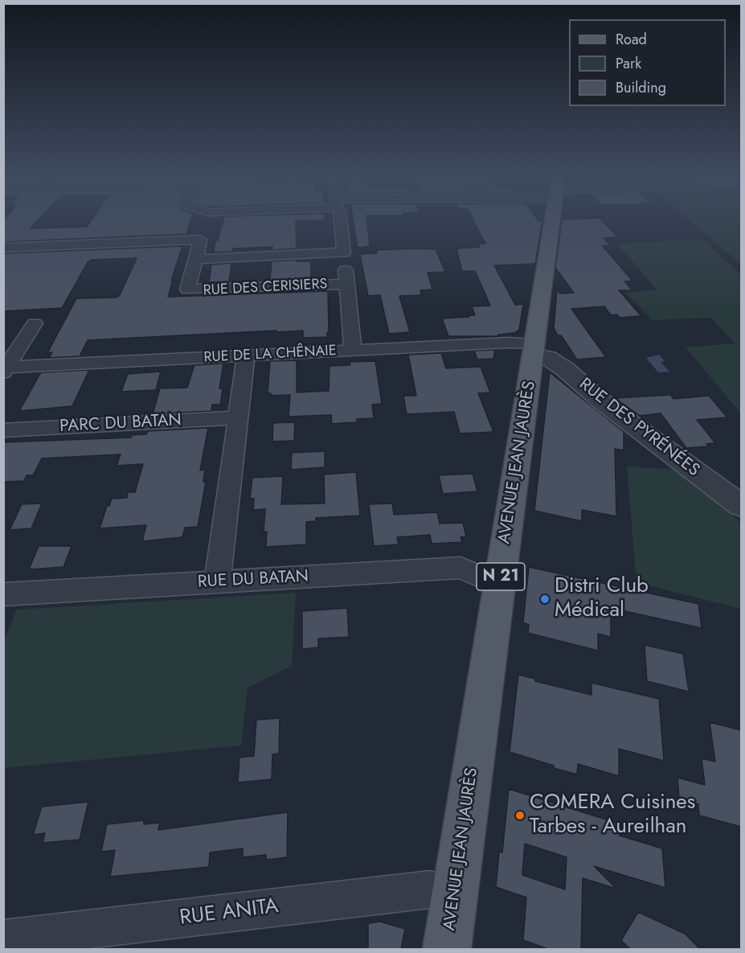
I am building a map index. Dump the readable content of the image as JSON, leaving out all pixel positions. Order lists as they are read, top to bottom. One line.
{"streets":{"main road":["AVENUE JEAN JAURÈS","N 21"],"street":["RUE DES CERISIERS","RUE DE LA CHÊNAIE","PARC DU BATAN","RUE DES PYRÉNÉES","RUE DU BATAN","RUE ANITA"]},"crossings":[["RUE DES CERISIERS","RUE DE LA CHÊNAIE"],["RUE DE LA CHÊNAIE","RUE DES PYRÉNÉES"],["RUE DE LA CHÊNAIE","AVENUE JEAN JAURÈS"],["RUE DES PYRÉNÉES","AVENUE JEAN JAURÈS"],["AVENUE JEAN JAURÈS","RUE DU BATAN"],["AVENUE JEAN JAURÈS","RUE ANITA"]],"places":["Distri Club Médical","COMERA Cuisines Tarbes - Aureilhan"],"legend":["Road","Park","Building"]}
